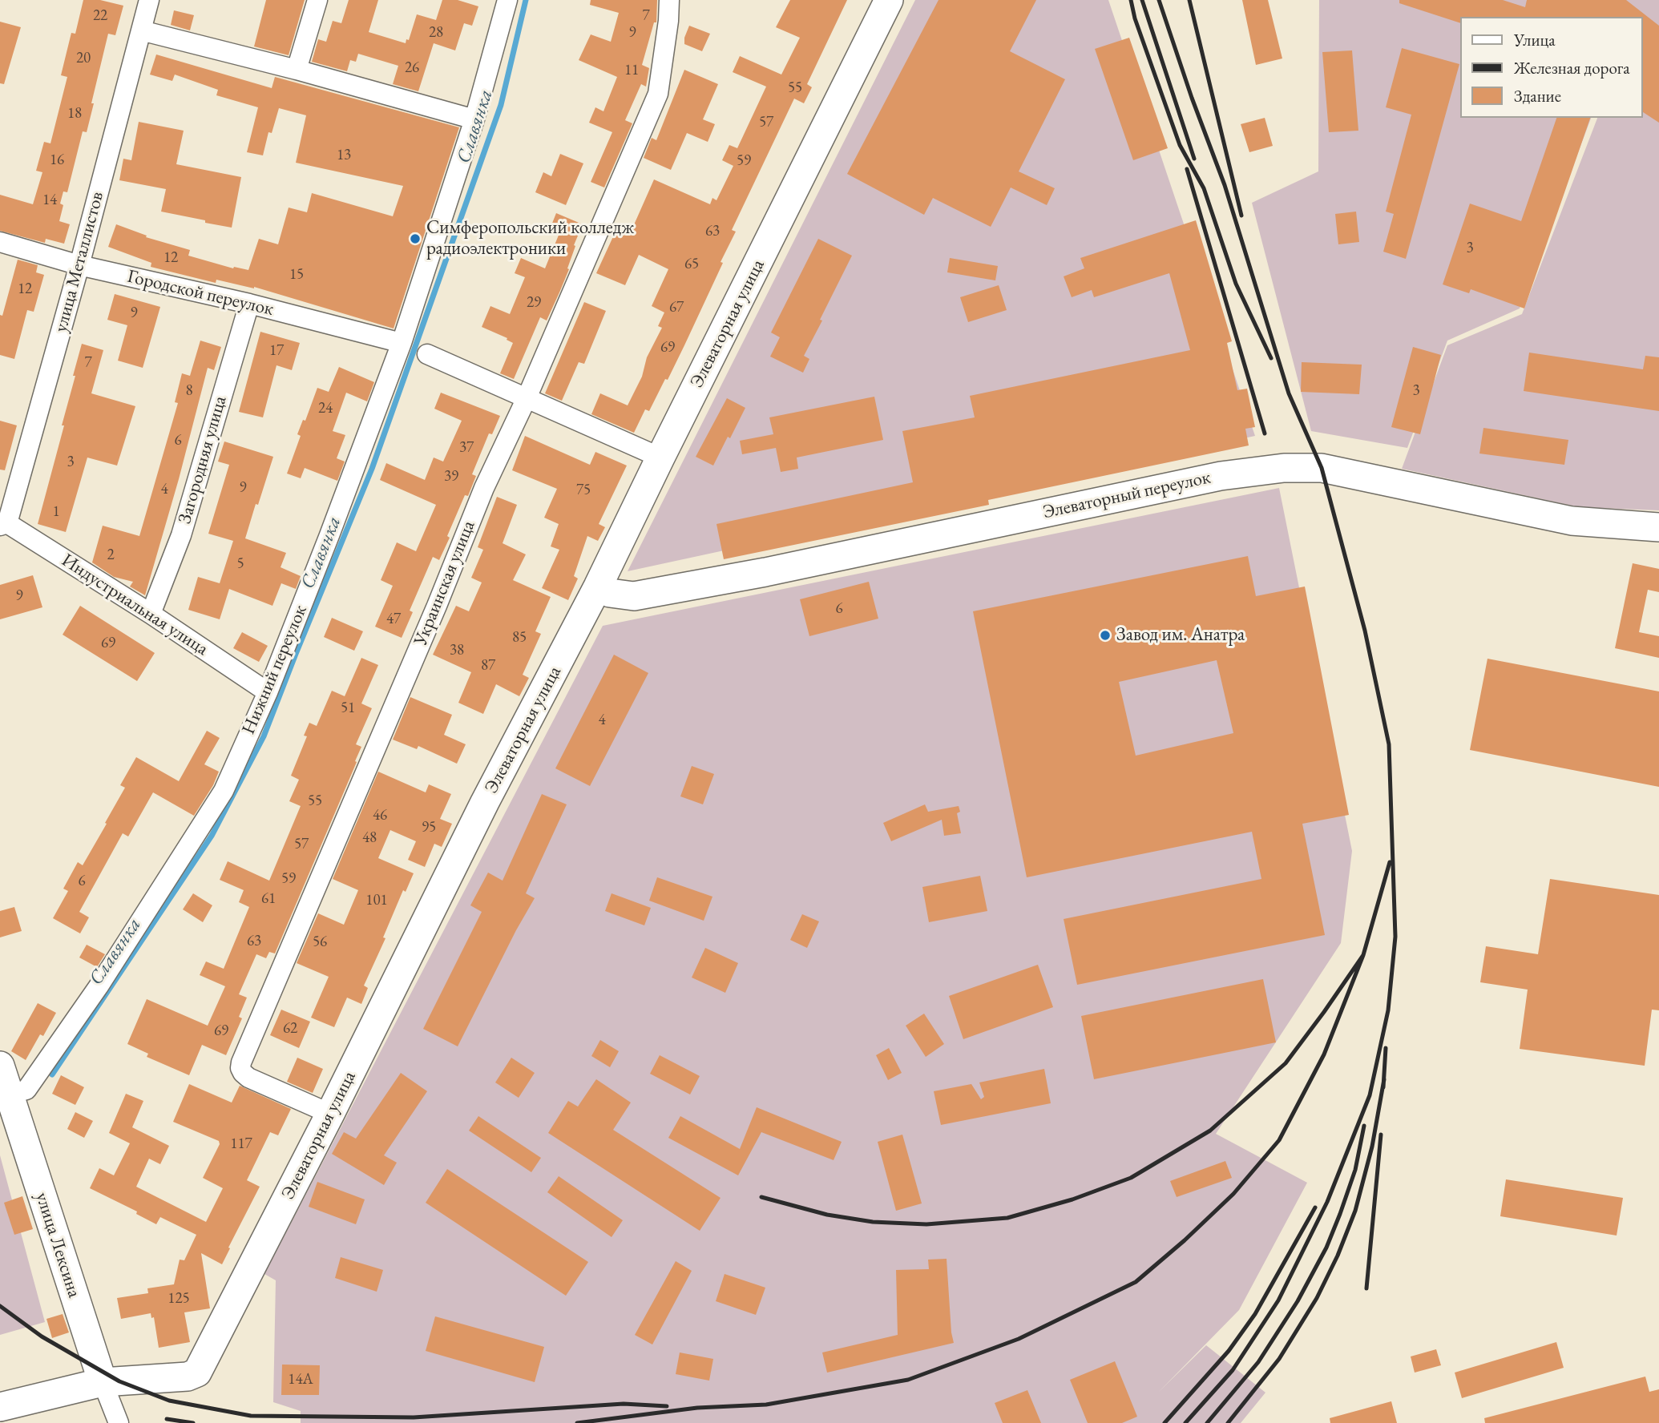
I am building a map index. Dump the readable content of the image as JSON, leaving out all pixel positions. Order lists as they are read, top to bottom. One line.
{"streets":{"main road":["Элеваторная улица","Элеваторный переулок","улица Лексина"],"street":["улица Металлистов","Городской переулок","Загородняя улица","Украинская улица","Индустриальная улица","Нижний переулок"]},"crossings":[["улица Металлистов","Городской переулок"],["улица Металлистов","Индустриальная улица"],["Городской переулок","Загородняя улица"],["Городской переулок","Нижний переулок"],["Элеваторная улица","Элеваторный переулок"],["Элеваторная улица","Украинская улица"],["Элеваторная улица","улица Лексина"],["Загородняя улица","Индустриальная улица"],["Индустриальная улица","Нижний переулок"],["Нижний переулок","улица Лексина"]],"water":["Славянка"],"places":["Симферопольский колледж радиоэлектроники","Завод им. Анатра"],"house_numbers":["22","7","28","9","20","26","11","55","18","57","13","16","59","14","63","3","12","65","15","12","29","67","9","69","17","7","8","3","24","6","37","3","39","9","4","75","1","2","5","9","6","47","85","69","38","87","51","4","55","46","95","48","57","59","6","61","101","63","56","62","69","117","125","14А"],"legend":["Улица","Железная дорога","Здание"]}
